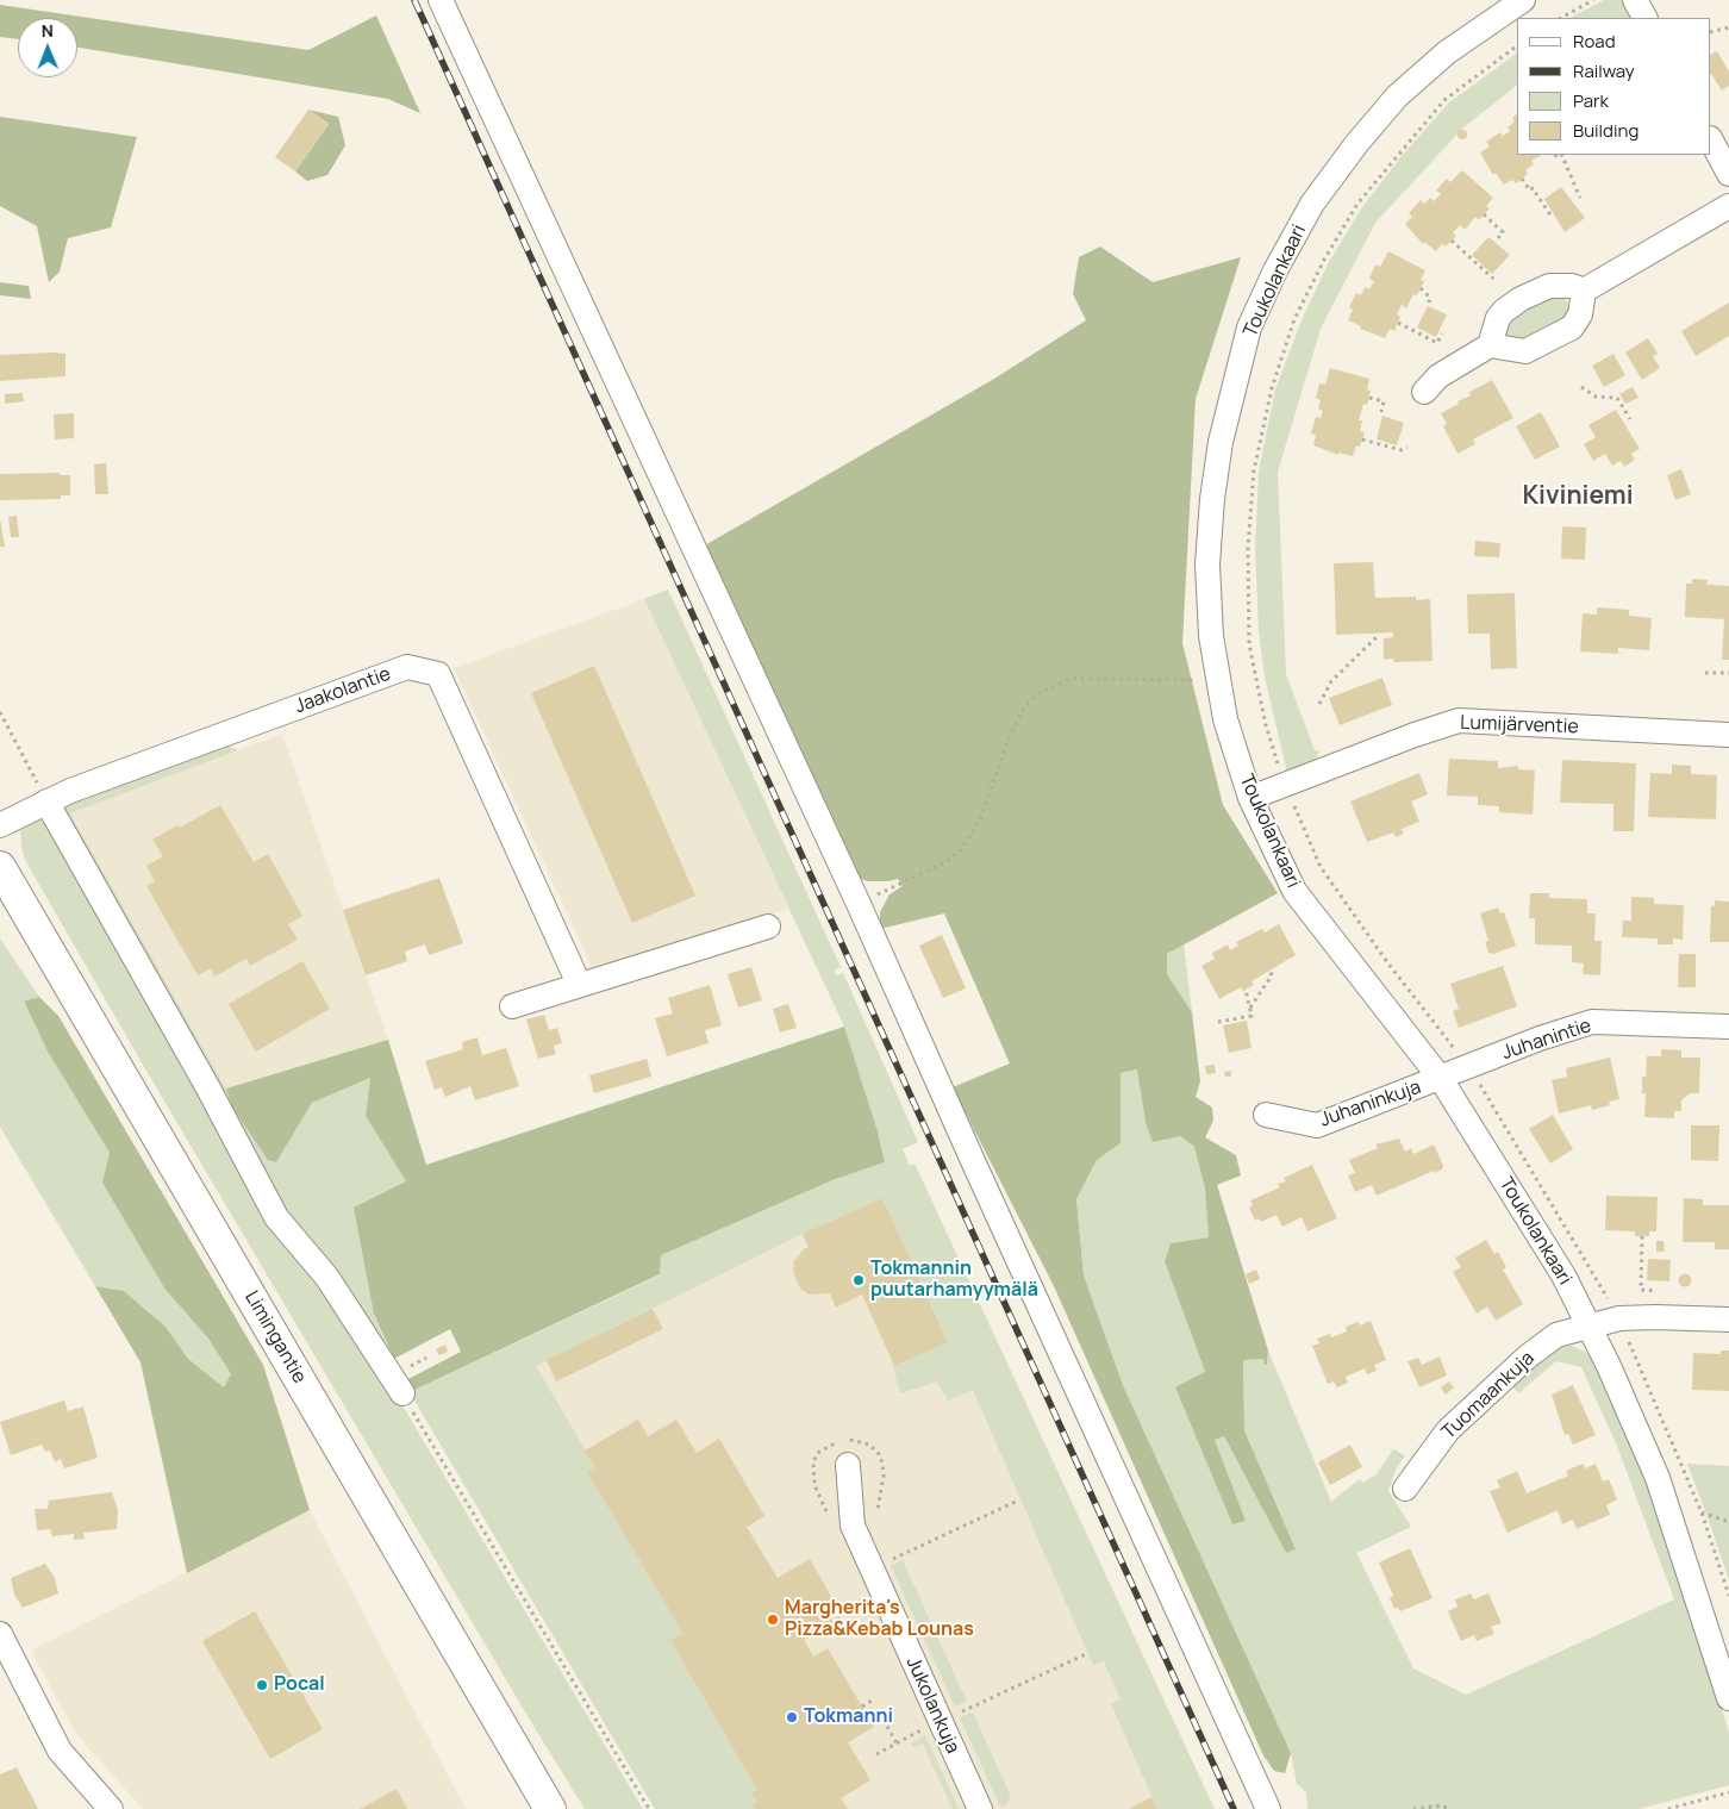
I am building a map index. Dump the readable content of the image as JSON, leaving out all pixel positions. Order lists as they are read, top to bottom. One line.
{"streets":{"main road":["Limingantie"],"street":["Toukolankaari","Jaakolantie","Lumijärventie","Juhanintie","Juhaninkuja","Tuomaankuja","Jukolankuja"]},"crossings":[["Toukolankaari","Lumijärventie"],["Toukolankaari","Juhanintie"],["Toukolankaari","Juhaninkuja"],["Toukolankaari","Tuomaankuja"],["Juhanintie","Juhaninkuja"]],"districts":["Kiviniemi"],"places":["Tokmannin puutarhamyymälä","Margherita's Pizza&Kebab Lounas","Pocal","Tokmanni"],"legend":["Road","Railway","Park","Building"],"north":"top"}
